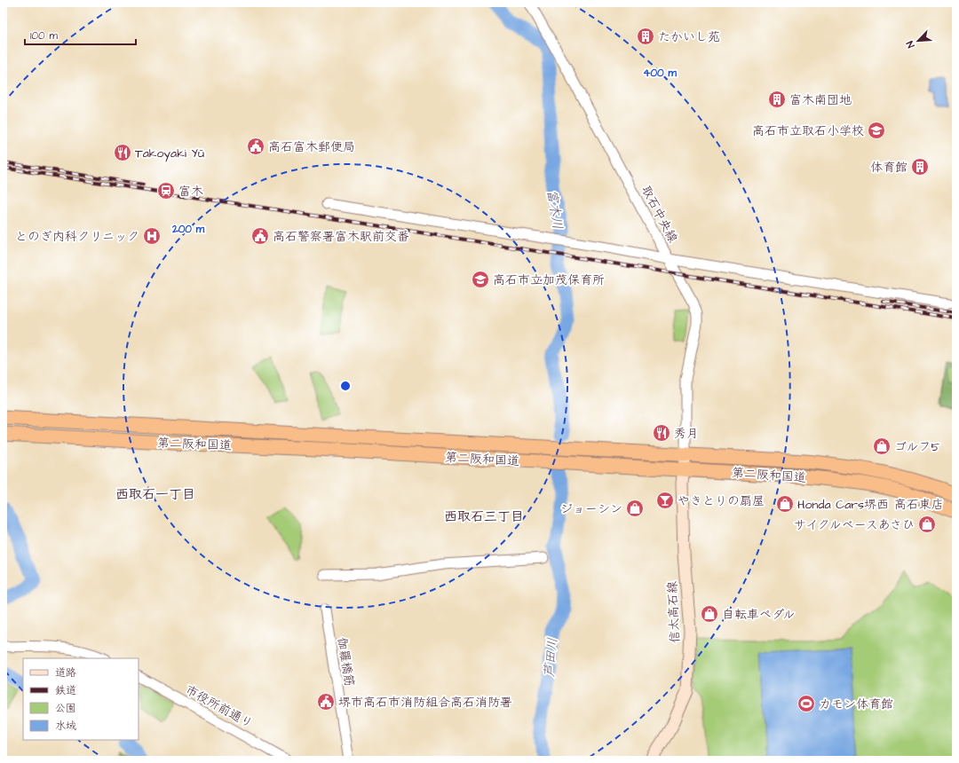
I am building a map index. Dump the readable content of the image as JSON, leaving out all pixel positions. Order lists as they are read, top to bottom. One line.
{"streets":{"highway":["第二阪和国道"],"main road":["信太高石線"],"street":["取石中央線","伽羅橋筋","市役所前通り"]},"crossings":[["取石中央線","第二阪和国道"],["取石中央線","信太高石線"],["第二阪和国道","信太高石線"]],"districts":["西取石一丁目","西取石三丁目"],"water":["富木川","芦田川"],"places":{"building":["たかいし苑","富木南団地","体育館"],"school or university":["高石市立取石小学校","高石市立加茂保育所"],"public building":["高石富木郵便局","高石警察署富木駅前交番","堺市高石市消防組合高石消防署"],"restaurant":["Takoyaki Yū","秀月"],"station":["富木"],"hospital":["とのぎ内科クリニック"],"shop":["ゴルフ5","Honda Cars堺西 高石東店","ジョーシン","サイクルベースあさひ","自転車ペダル"],"bar":["やきとりの扇屋"],"sports":["カモン体育館"]},"legend":["道路","鉄道","公園","水域"],"scale_bar":"100 m","north":"bottom left","rings":["400 m","200 m"]}
